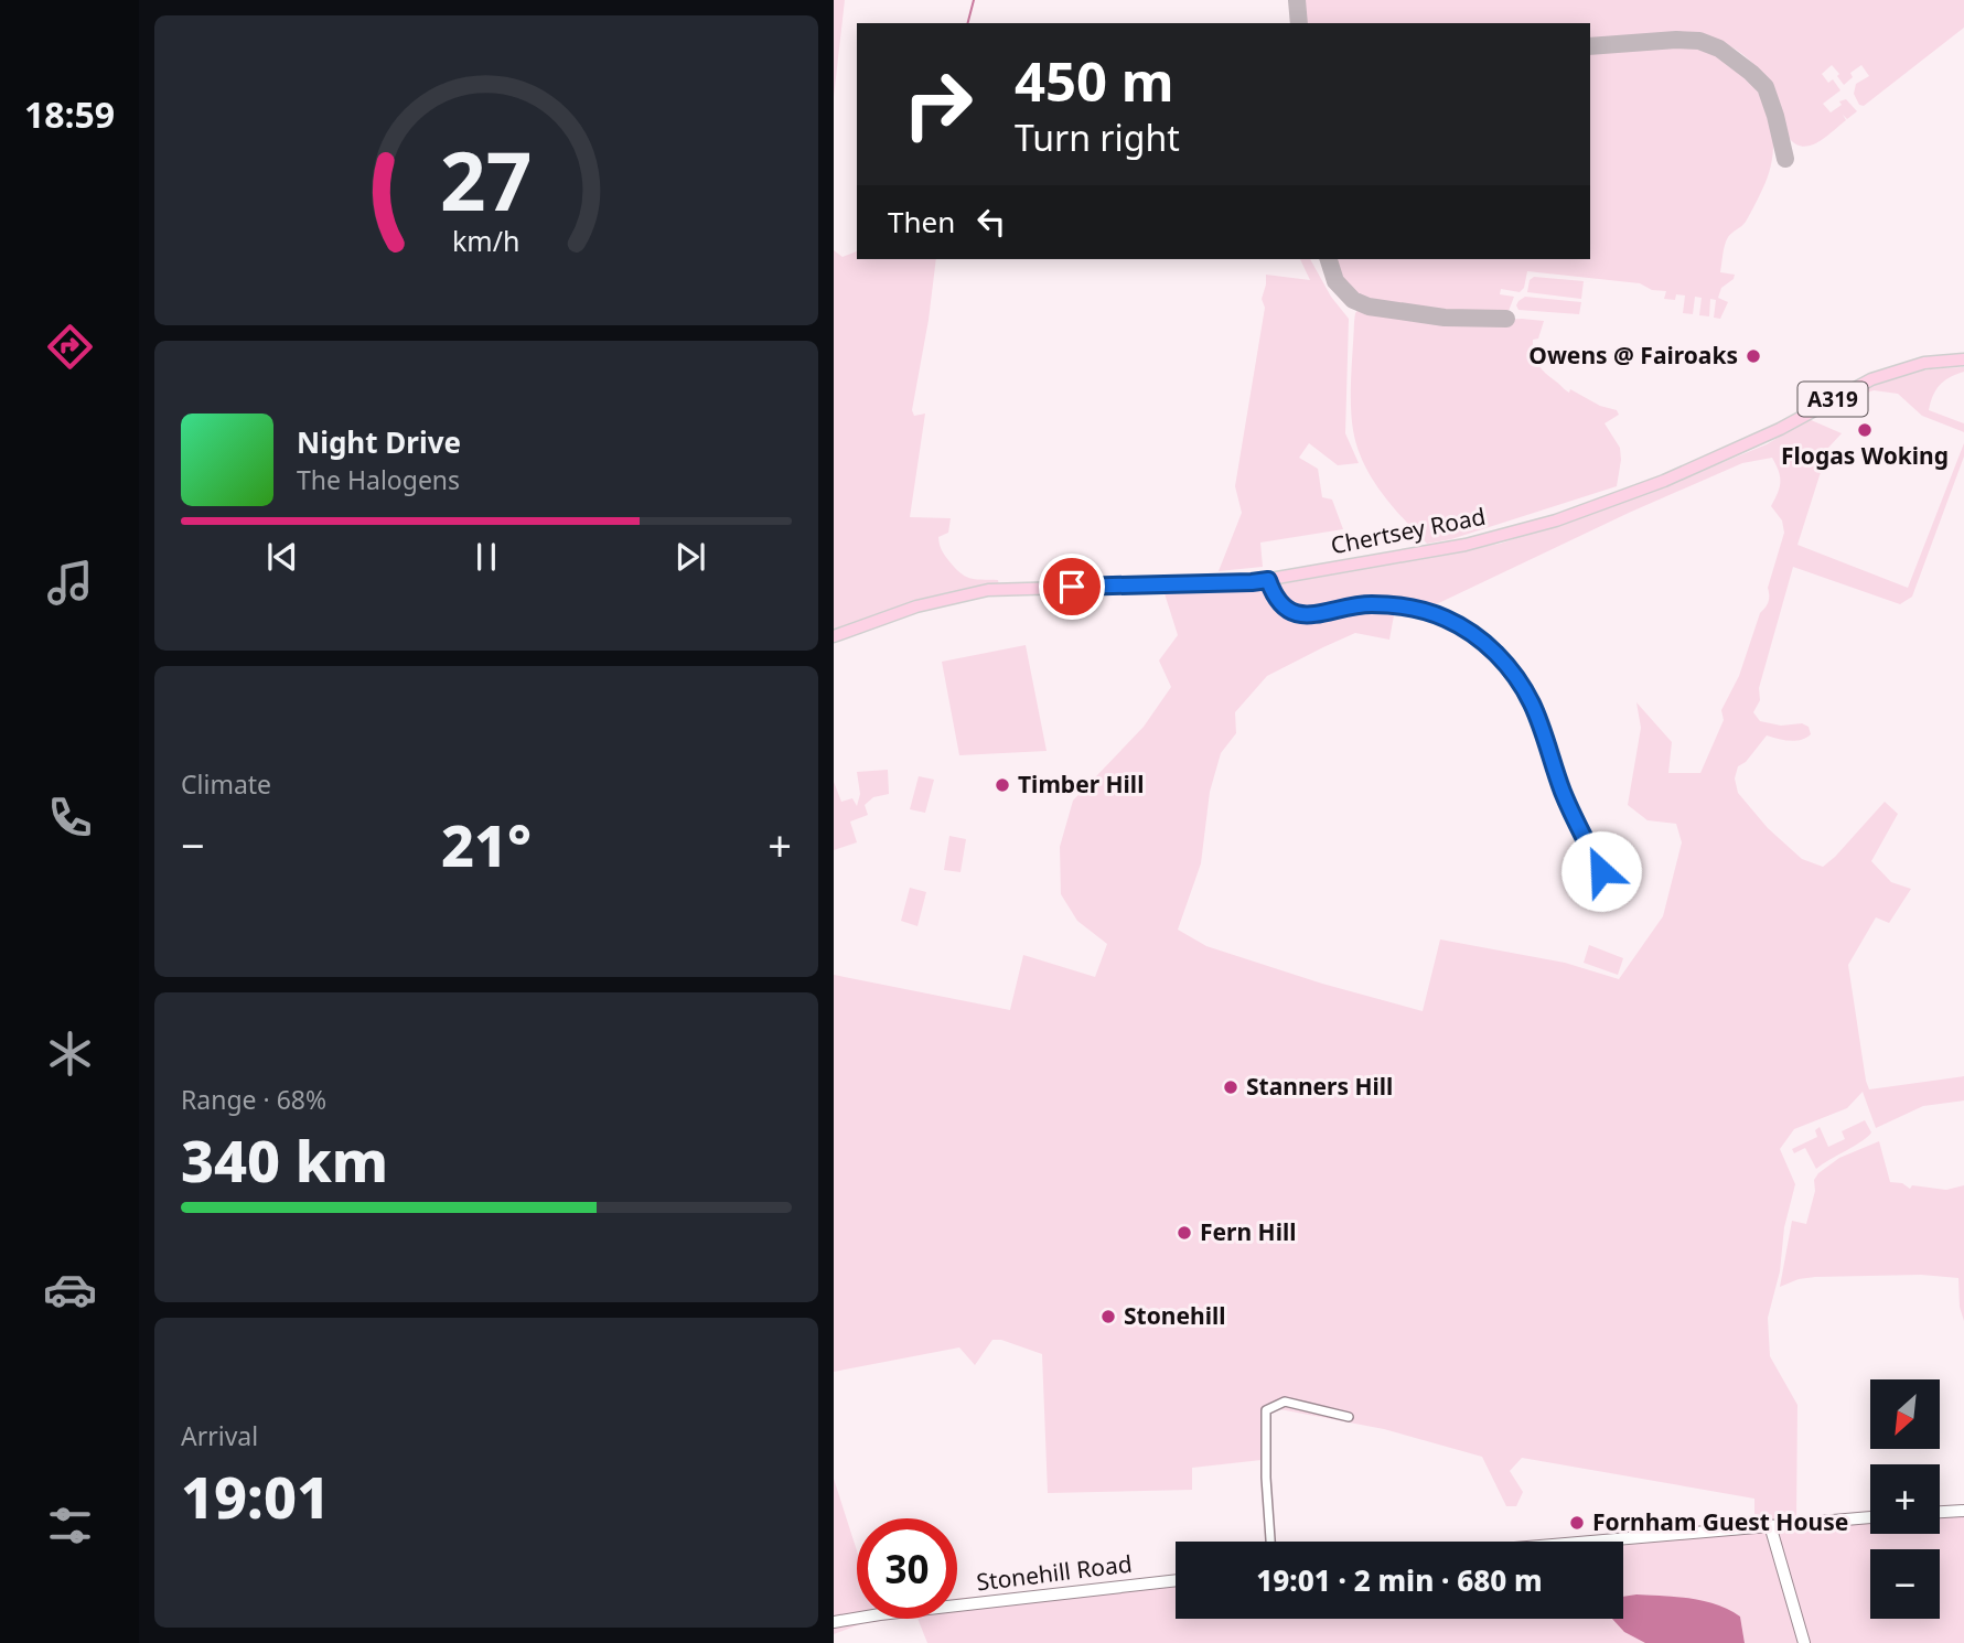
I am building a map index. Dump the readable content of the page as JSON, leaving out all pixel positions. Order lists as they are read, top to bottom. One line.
{"streets":{"main road":["A319","Chertsey Road"],"street":["Stonehill Road"]},"places":["Owens @ Fairoaks","Flogas Woking","Timber Hill","Stanners Hill","Fern Hill","Stonehill","Fornham Guest House"],"north":"bottom left","page":{"tabs":"18:59","turn":["450 m","Turn right"],"then":"Then","song":["Night Drive","The Halogens"],"tile":["Climate",["Range · 68%","340 km"],["Arrival","19:01"]],"heat":["−","21°","+"],"map_buttons":["+","−"],"limit":"30","trip":"19:01 · 2 min · 680 m","gauge":["27","km/h"]}}
